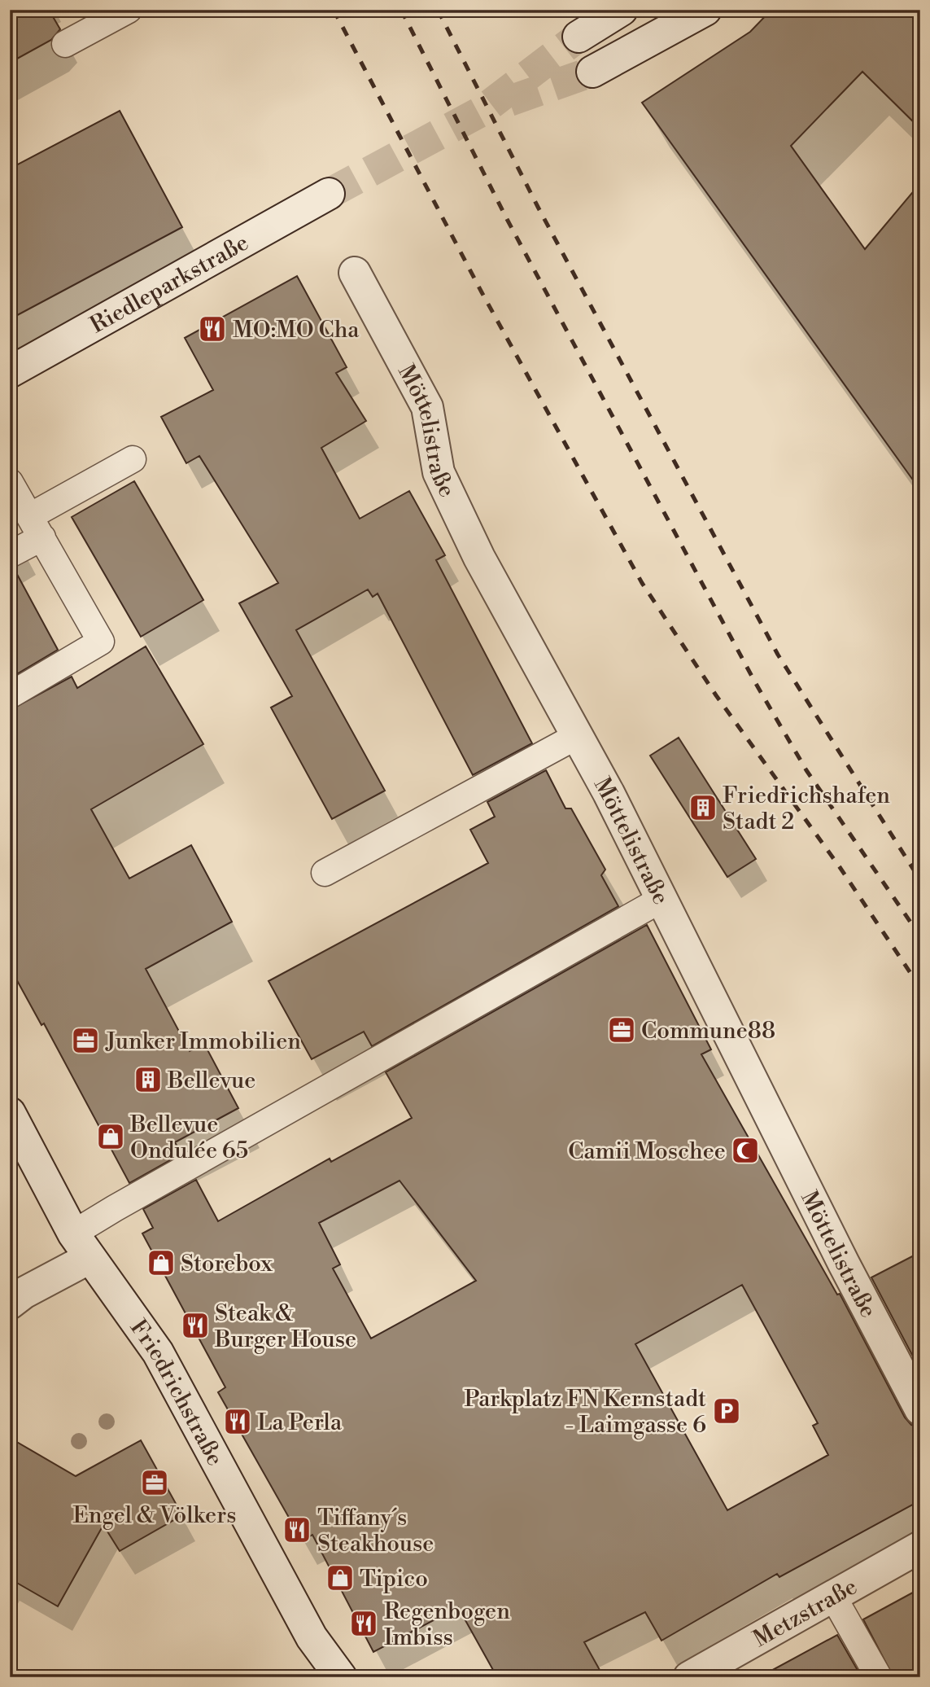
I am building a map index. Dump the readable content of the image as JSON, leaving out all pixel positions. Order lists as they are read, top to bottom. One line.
{"streets":{"street":["Riedleparkstraße","Möttelistraße","Friedrichstraße","Metzstraße"]},"places":{"restaurant":["MO:MO Cha","Steak & Burger House","La Perla","Tiffany´s Steakhouse","Regenbogen Imbiss"],"building":["Friedrichshafen Stadt 2","Bellevue"],"office":["Commune88","Junker Immobilien","Engel & Völkers"],"shop":["Bellevue Ondulée 65","Storebox","Tipico"],"mosque":["Camii Moschee"],"parking":["Parkplatz FN Kernstadt - Laimgasse 6"]}}
